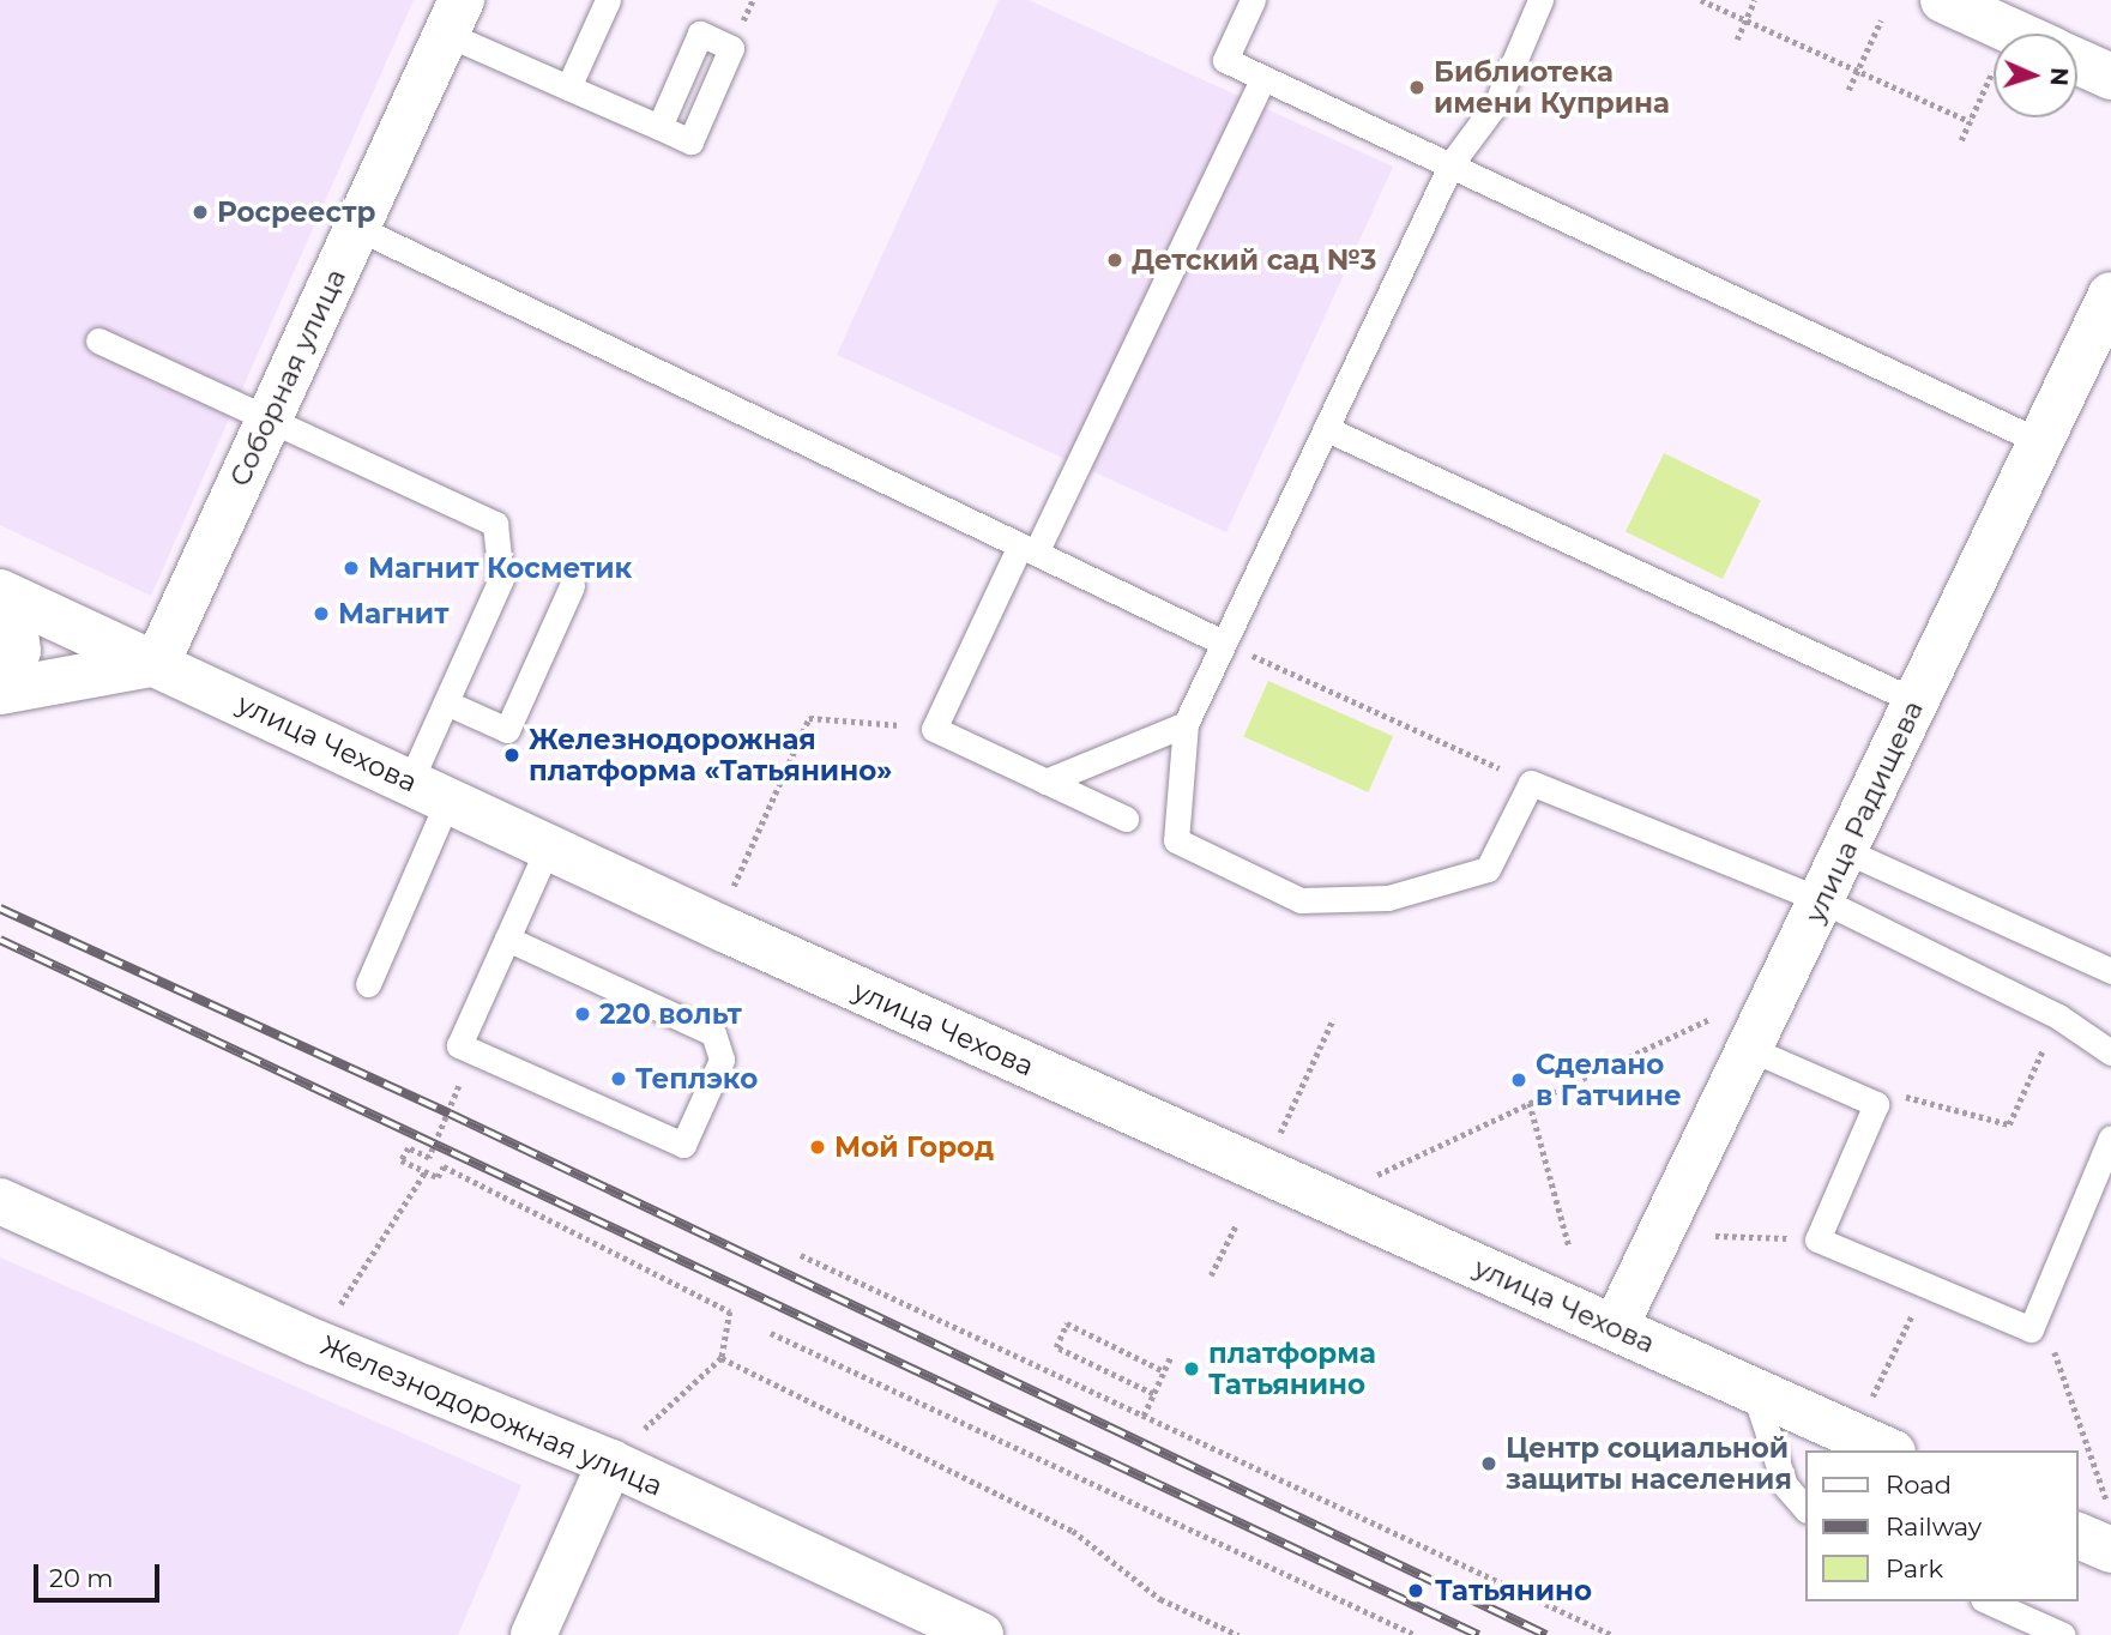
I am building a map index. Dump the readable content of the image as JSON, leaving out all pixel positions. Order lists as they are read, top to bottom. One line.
{"streets":{"street":["Соборная улица","улица Чехова","улица Радищева","Железнодорожная улица"]},"crossings":[["Соборная улица","улица Чехова"],["улица Чехова","улица Радищева"]],"places":["Библиотека имени Куприна","Росреестр","Детский сад №3","Магнит Косметик","Магнит","Железнодорожная платформа «Татьянино»","220 вольт","Теплэко","Сделано в Гатчине","Мой Город","платформа Татьянино","Центр социальной защиты населения","Татьянино"],"legend":["Road","Railway","Park"],"scale_bar":"20 m","north":"right"}
